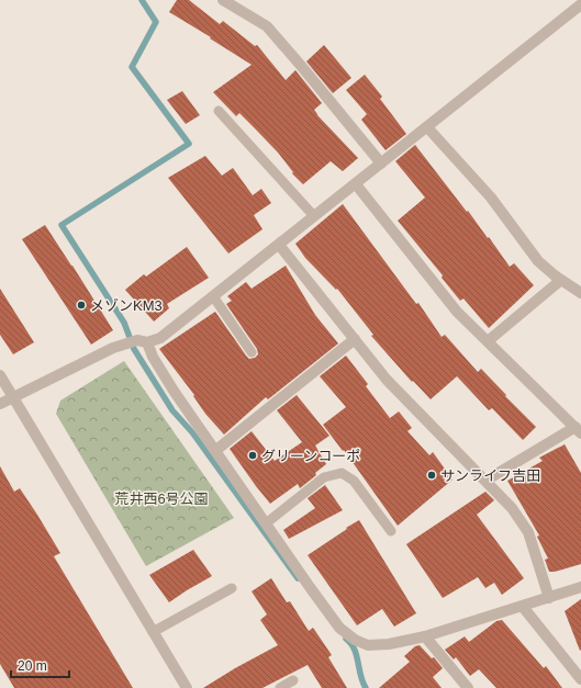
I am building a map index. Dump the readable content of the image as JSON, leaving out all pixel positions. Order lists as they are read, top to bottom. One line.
{"parks":["荒井西6号公園"],"places":["メゾンKM3","グリーンコーポ","サンライフ吉田"],"scale_bar":"20 m"}
